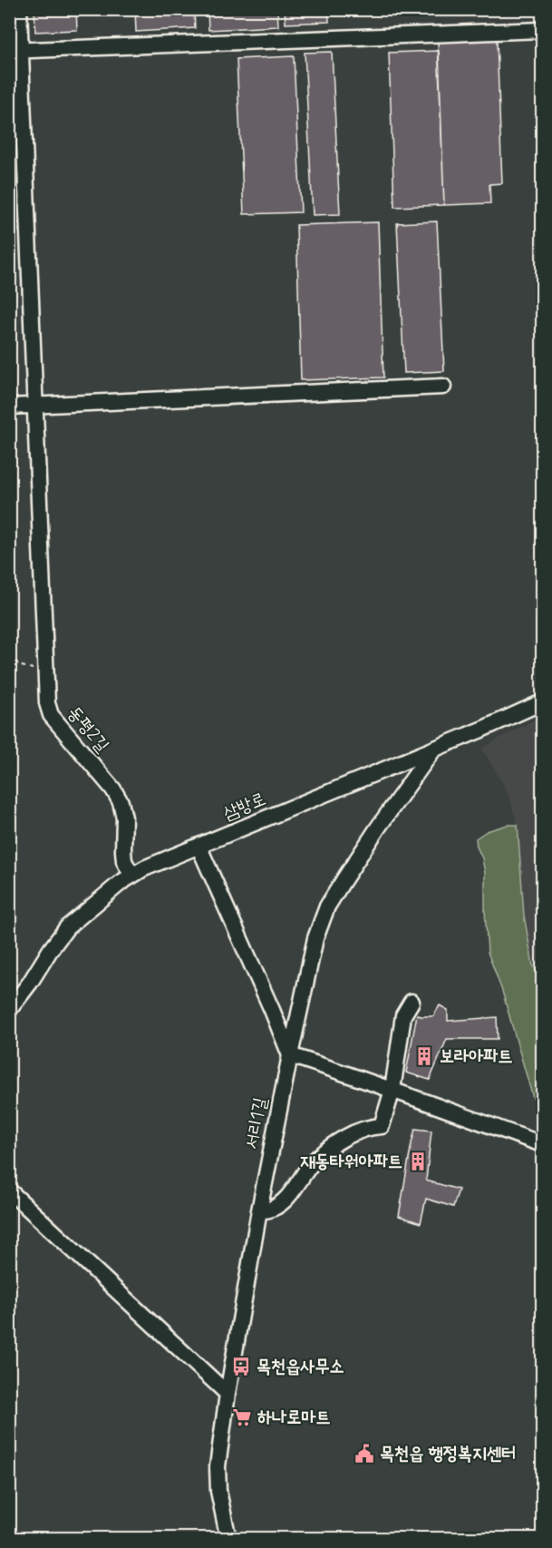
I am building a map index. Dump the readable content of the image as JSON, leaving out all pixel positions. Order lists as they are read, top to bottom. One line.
{"streets":{"street":["동평2길","삼방로","서리1길"]},"crossings":[["동평2길","삼방로"],["삼방로","서리1길"]],"places":{"building":["보라아파트","재동타워아파트"],"bus stop":["목천읍사무소"],"supermarket":["하나로마트"],"public building":["목천읍 행정복지센터"]}}
